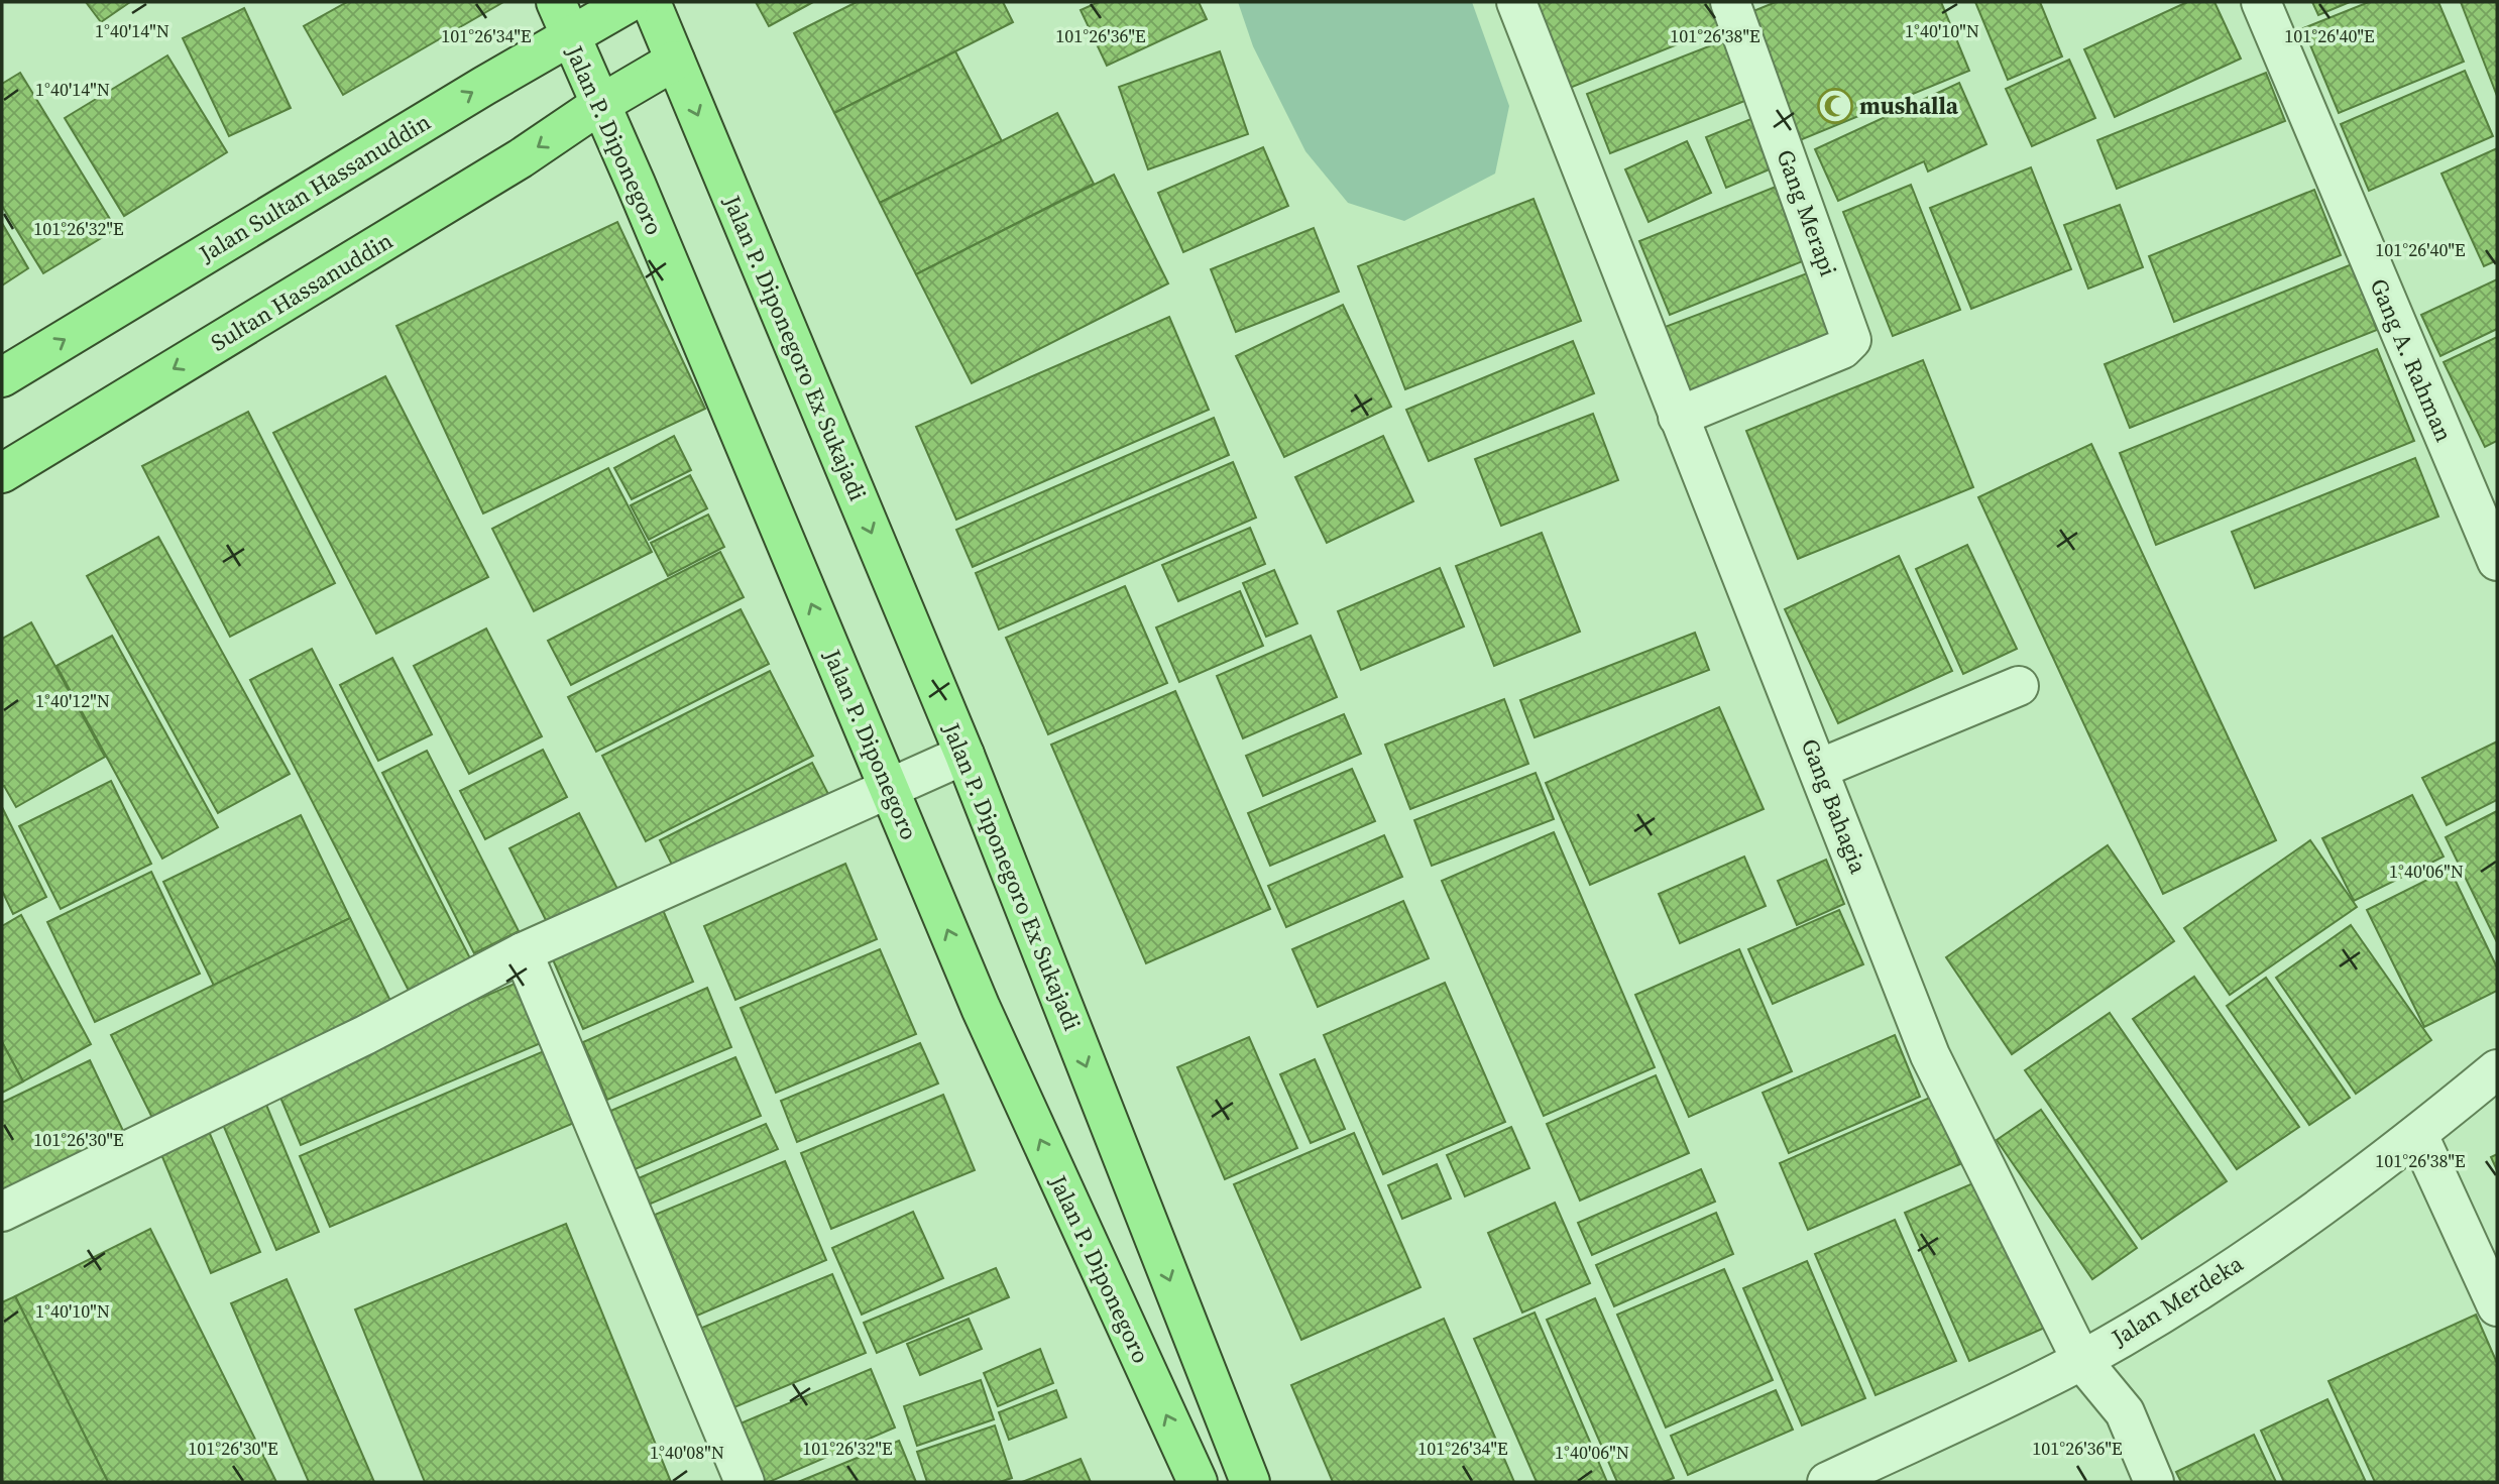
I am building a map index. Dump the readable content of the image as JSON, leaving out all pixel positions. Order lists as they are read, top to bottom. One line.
{"streets":{"main road":["Jalan P. Diponegoro","Jalan Sultan Hassanuddin","Sultan Hassanuddin","Jalan P. Diponegoro Ex Sukajadi"],"street":["Gang Merapi","Gang A. Rahman","Gang Bahagia","Jalan Merdeka"]},"crossings":[["Jalan P. Diponegoro","Jalan Sultan Hassanuddin"],["Jalan P. Diponegoro","Sultan Hassanuddin"],["Gang Merapi","Gang Bahagia"],["Gang Bahagia","Jalan Merdeka"]],"one_way":["Jalan P. Diponegoro","Jalan Sultan Hassanuddin","Sultan Hassanuddin","Jalan P. Diponegoro Ex Sukajadi"],"places":{"mosque":["mushalla"]},"coordinates":["1°40'14\"N","1°40'10\"N","101°26'34\"E","101°26'36\"E","101°26'38\"E","101°26'40\"E","101°26'32\"E","1°40'12\"N","1°40'06\"N","101°26'30\"E","1°40'08\"N"]}
